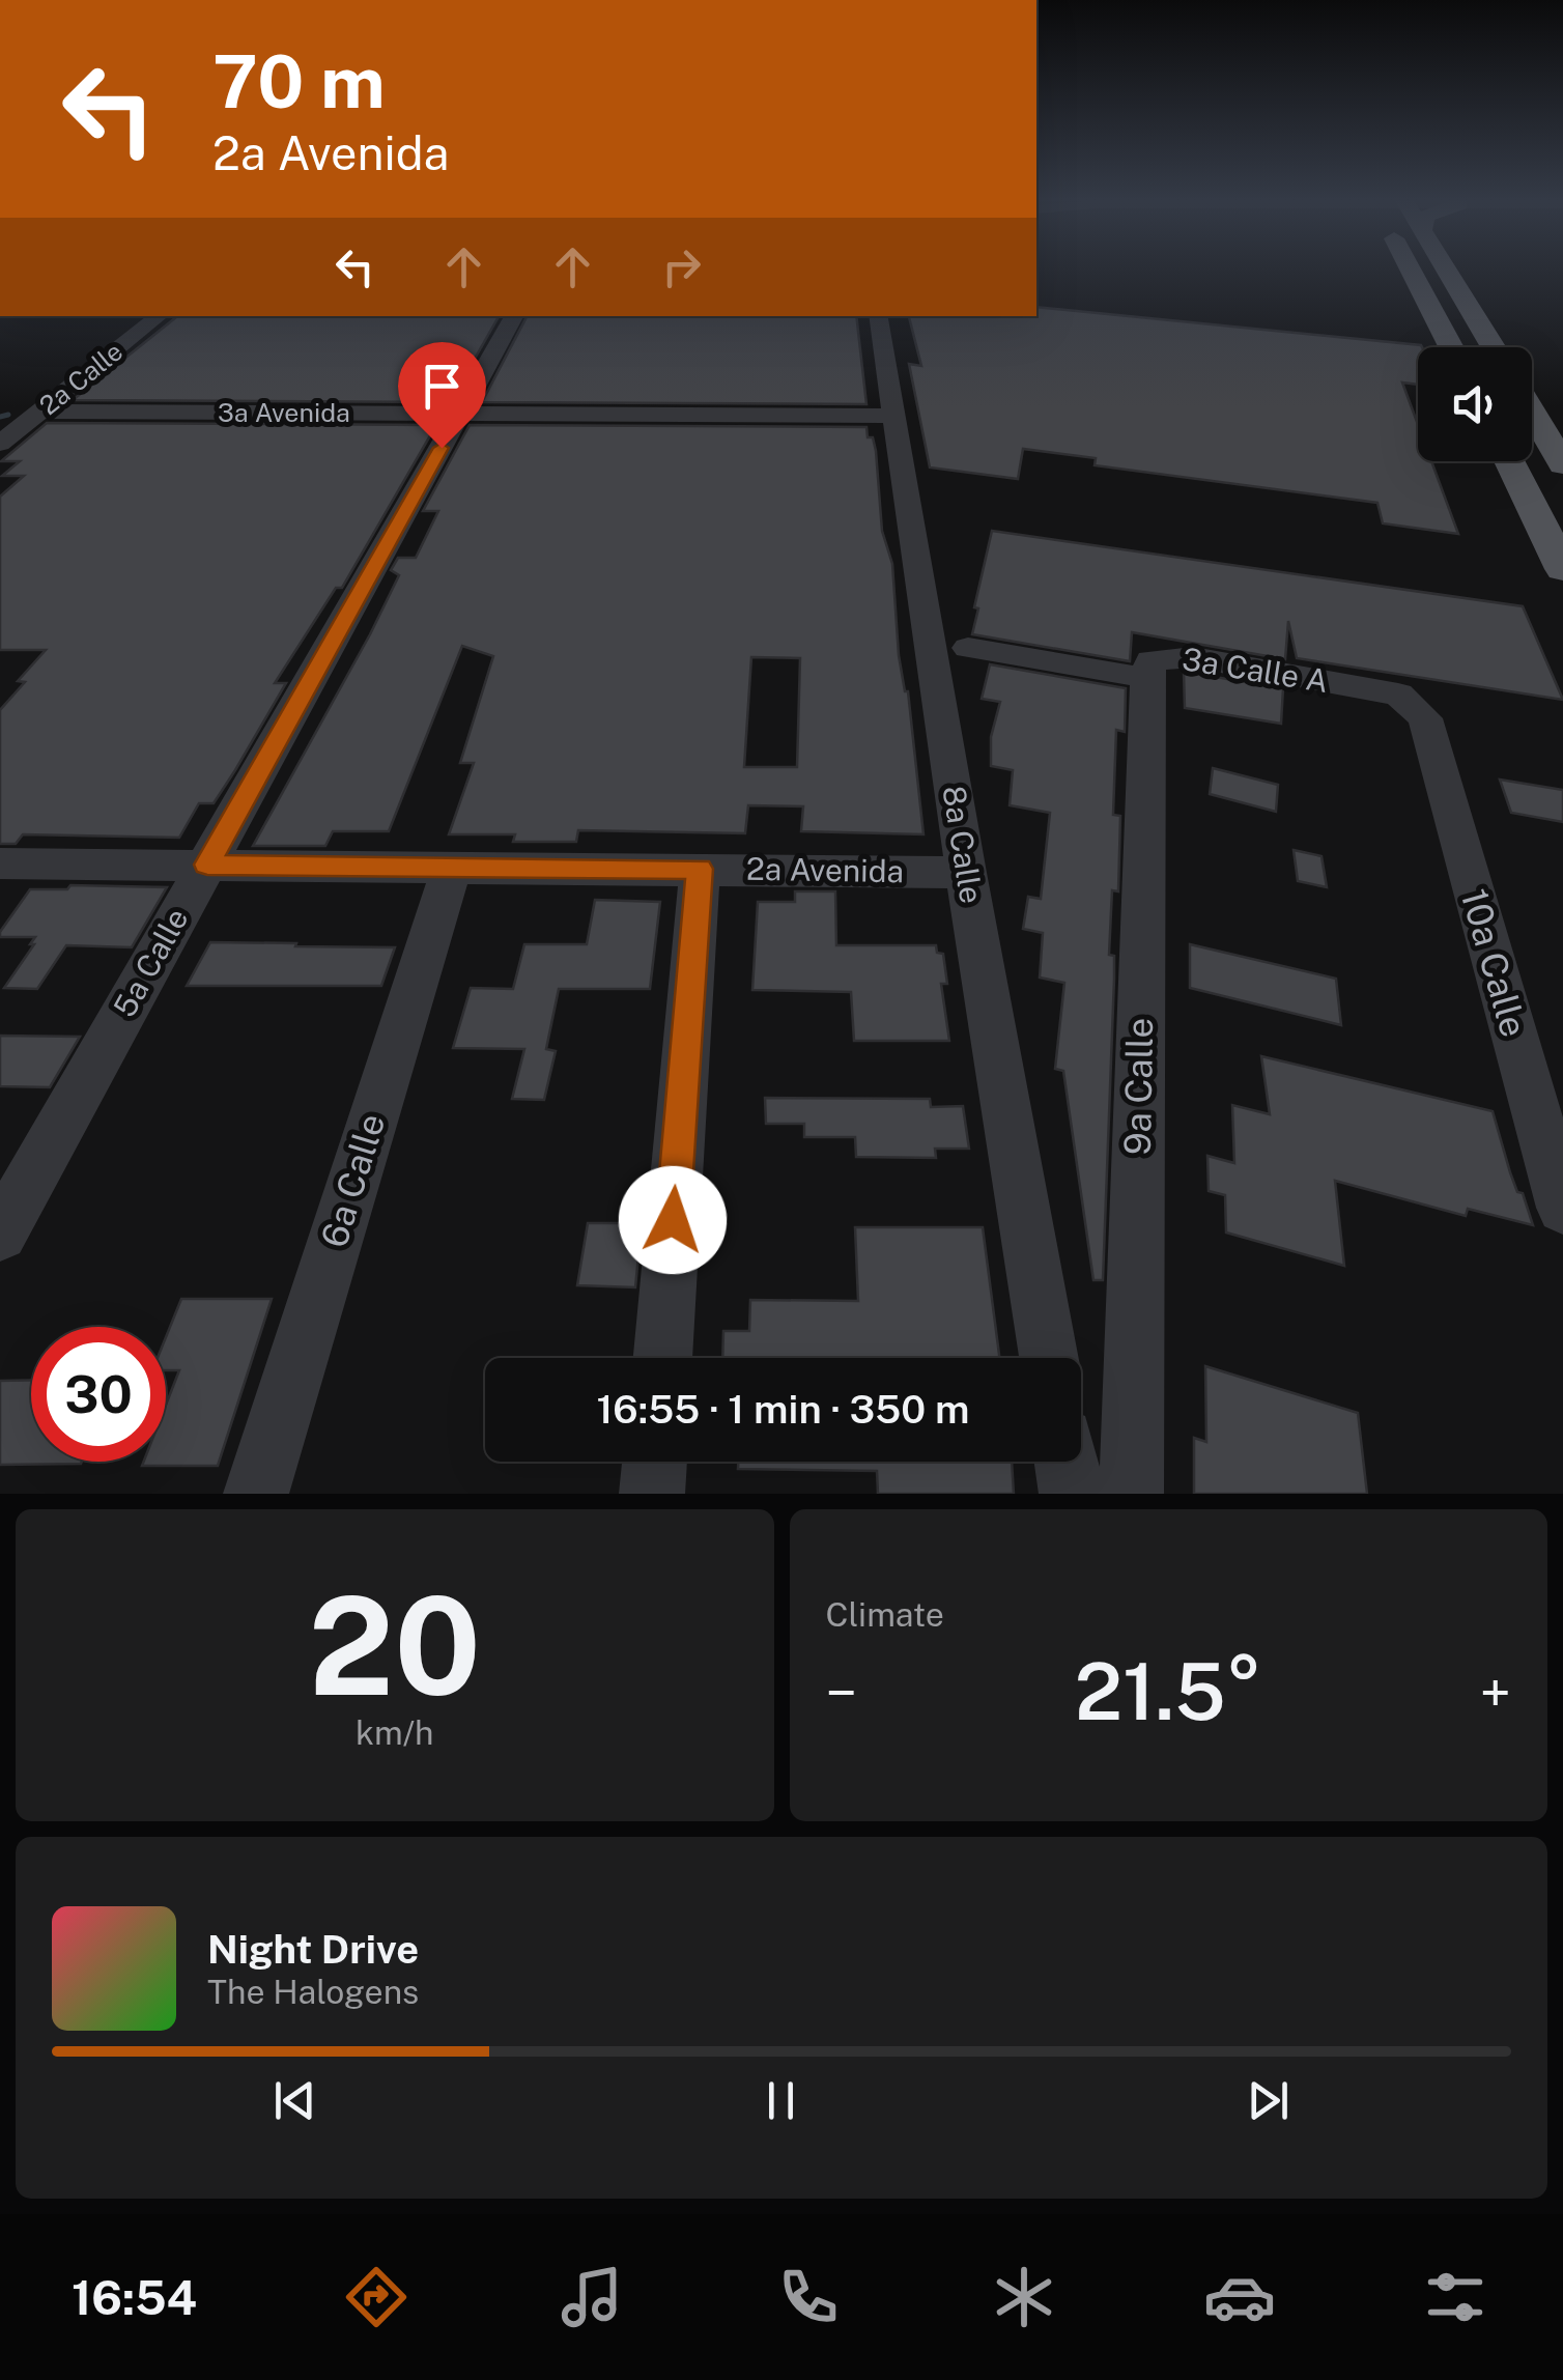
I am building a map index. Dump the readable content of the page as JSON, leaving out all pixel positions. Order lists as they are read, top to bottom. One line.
{"streets":{"street":["2a Calle","3a Avenida","3a Calle A","8a Calle","2a Avenida","5a Calle","10a Calle","9a Calle","6a Calle"]},"crossings":[["2a Calle","3a Avenida"],["3a Avenida","8a Calle"],["3a Avenida","5a Calle"],["3a Calle A","10a Calle"],["3a Calle A","9a Calle"],["8a Calle","2a Avenida"],["2a Avenida","5a Calle"],["2a Avenida","6a Calle"]],"page":{"turn":["70 m","2a Avenida"],"limit":"30","trip":"16:55 · 1 min · 350 m","tile":[["20","km/h"],"Climate"],"heat":["−","21.5°","+"],"song":["Night Drive","The Halogens"],"tabs":"16:54"}}
